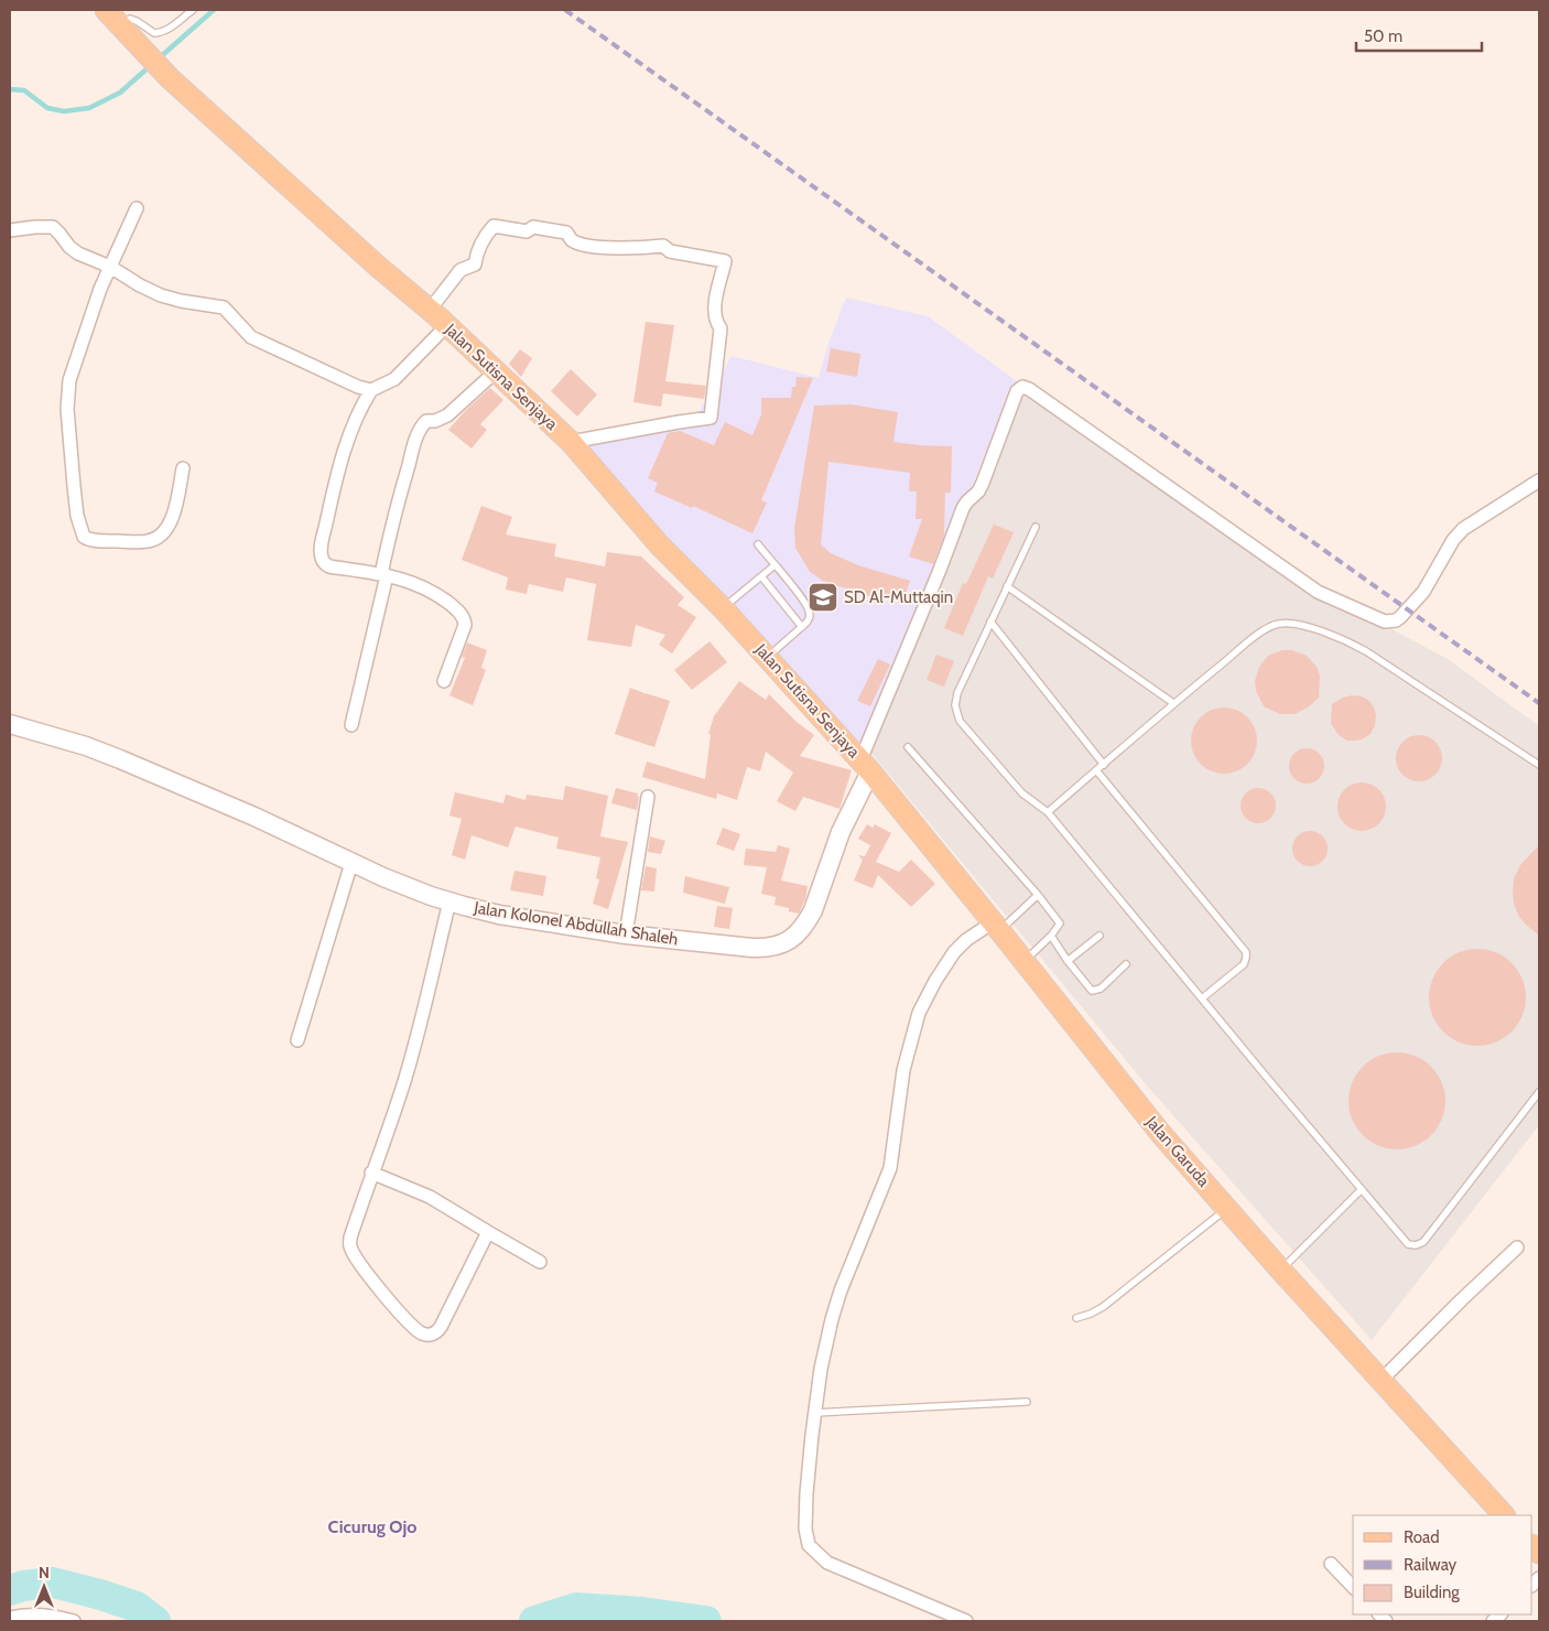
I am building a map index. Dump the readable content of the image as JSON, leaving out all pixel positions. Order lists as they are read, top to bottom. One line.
{"streets":{"main road":["Jalan Sutisna Senjaya","Jalan Kolonel Abdullah Shaleh","Jalan Garuda"]},"crossings":[["Jalan Sutisna Senjaya","Jalan Kolonel Abdullah Shaleh"],["Jalan Sutisna Senjaya","Jalan Garuda"],["Jalan Kolonel Abdullah Shaleh","Jalan Garuda"]],"districts":["Cicurug Ojo"],"places":{"school or university":["SD Al-Muttaqin"]},"legend":["Road","Railway","Building"],"scale_bar":"50 m","north":"top"}
